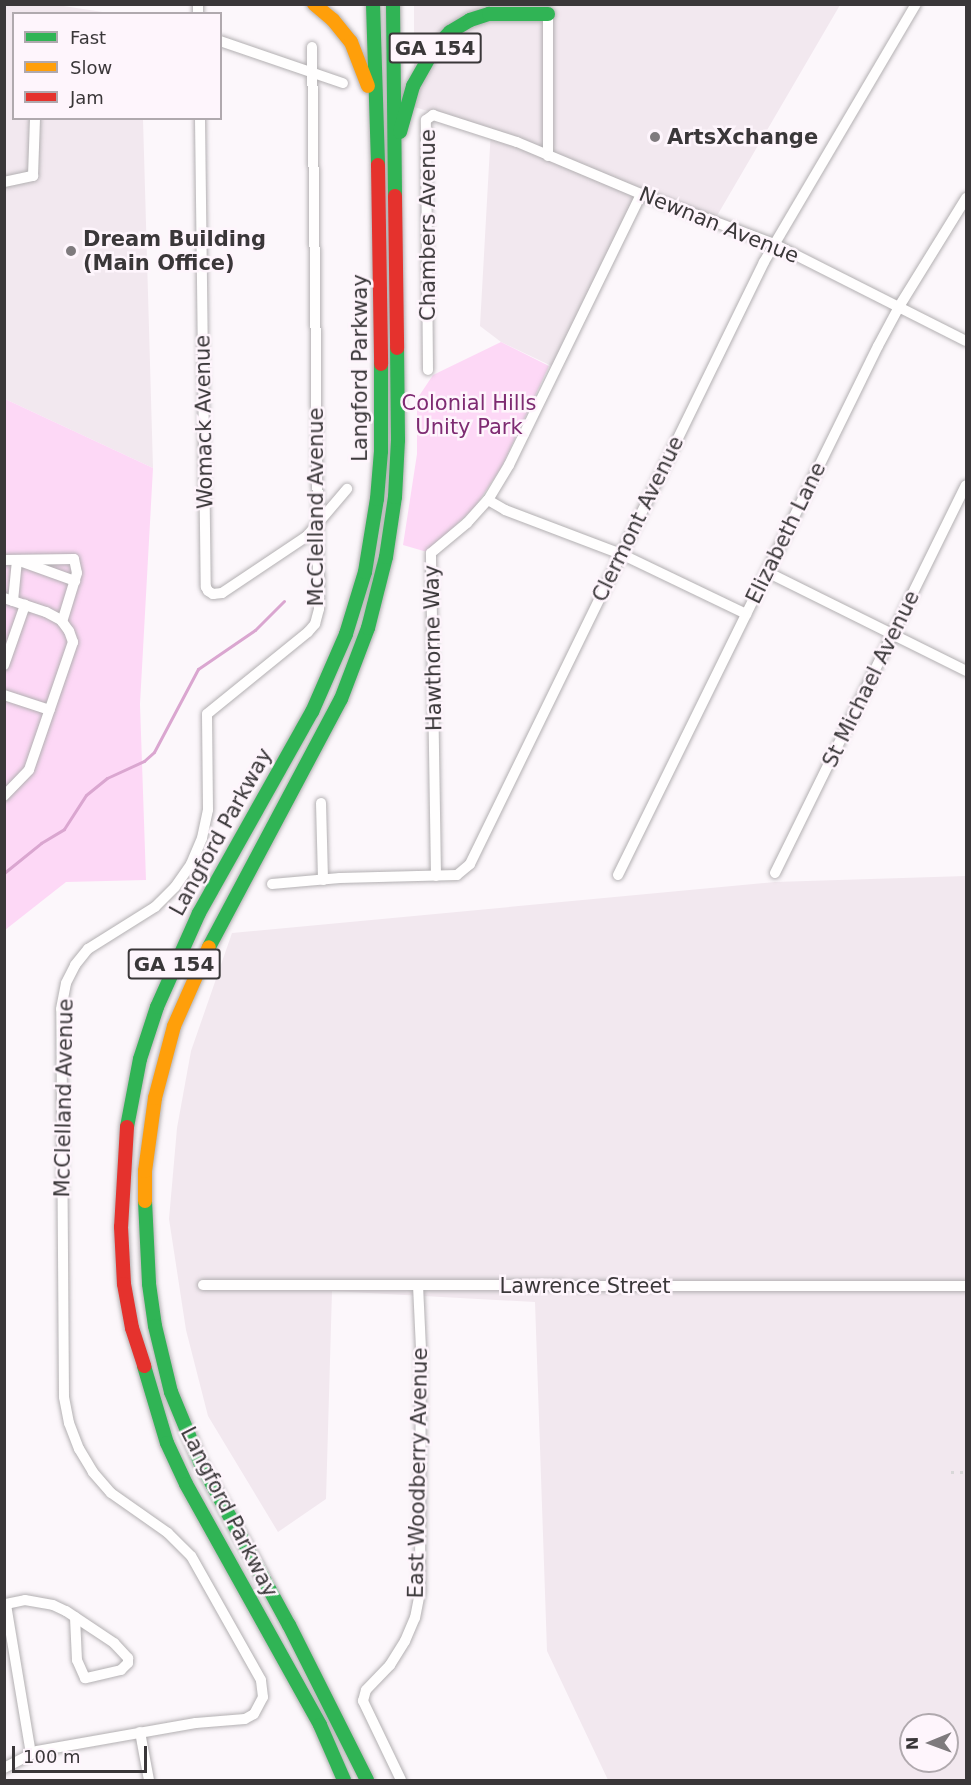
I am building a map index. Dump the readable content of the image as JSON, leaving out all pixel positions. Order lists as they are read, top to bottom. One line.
{"streets":{"highway":["GA 154","Langford Parkway"],"street":["Chambers Avenue","Newnan Avenue","Womack Avenue","McClelland Avenue","Clermont Avenue","Elizabeth Lane","Hawthorne Way","St Michael Avenue","Lawrence Street","East Woodberry Avenue"]},"crossings":[["GA 154","Langford Parkway"],["Chambers Avenue","Newnan Avenue"],["Newnan Avenue","Clermont Avenue"],["Newnan Avenue","Elizabeth Lane"],["Newnan Avenue","Hawthorne Way"],["Womack Avenue","McClelland Avenue"],["Clermont Avenue","Hawthorne Way"],["Lawrence Street","East Woodberry Avenue"]],"parks":["Colonial Hills Unity Park"],"places":["ArtsXchange","Dream Building (Main Office)"],"legend":["Fast","Slow","Jam"],"scale_bar":"100 m","north":"left"}
